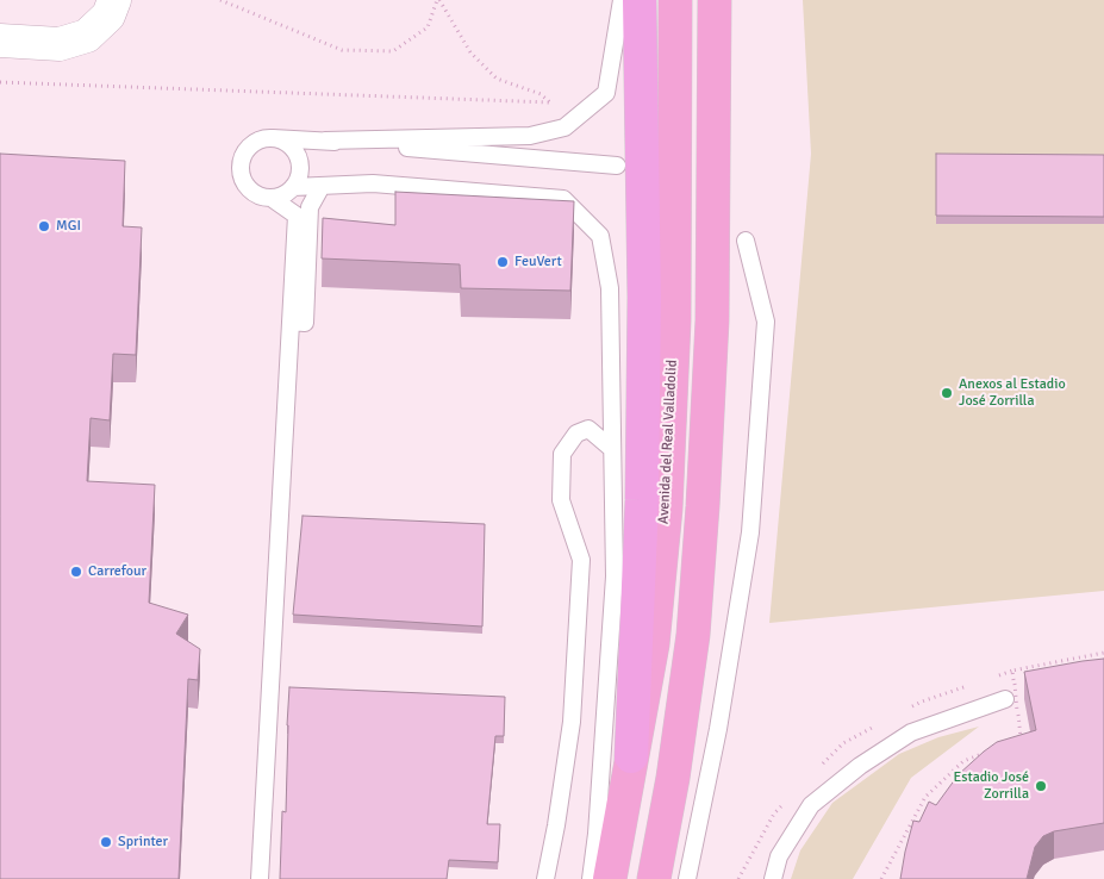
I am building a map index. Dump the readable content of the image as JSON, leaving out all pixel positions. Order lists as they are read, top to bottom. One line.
{"streets":{"highway":["Avenida del Real Valladolid"]},"places":["MGI","FeuVert","Anexos al Estadio José Zorrilla","Carrefour","Estadio José Zorrilla","Sprinter"]}
